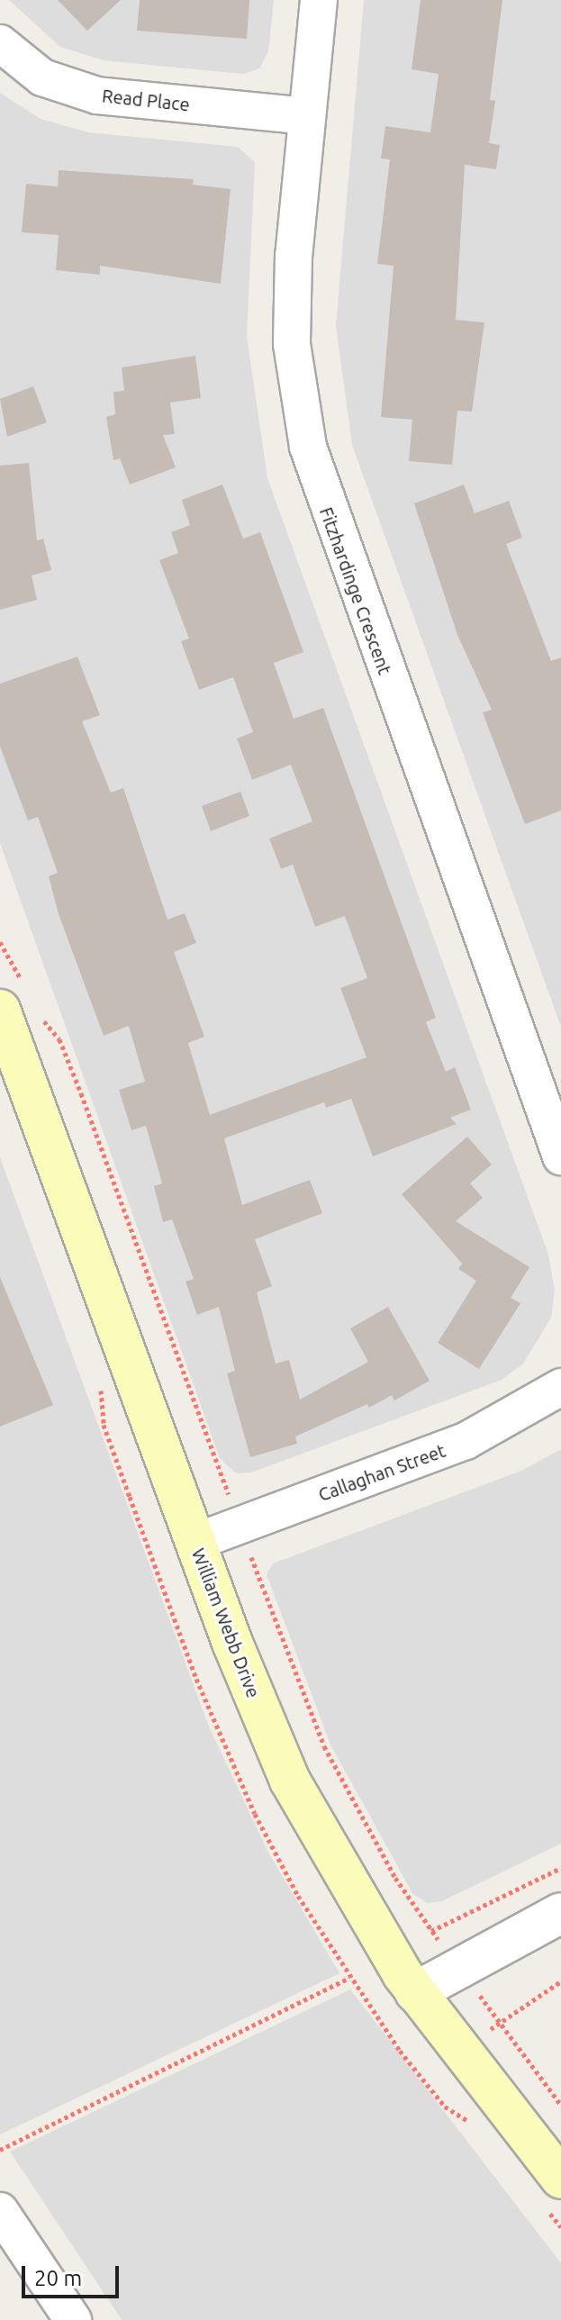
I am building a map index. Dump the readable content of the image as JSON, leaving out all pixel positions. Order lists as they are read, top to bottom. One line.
{"streets":{"main road":["William Webb Drive"],"street":["Read Place","Fitzhardinge Crescent","Callaghan Street"]},"crossings":[["Read Place","Fitzhardinge Crescent"],["Callaghan Street","William Webb Drive"]],"scale_bar":"20 m"}
